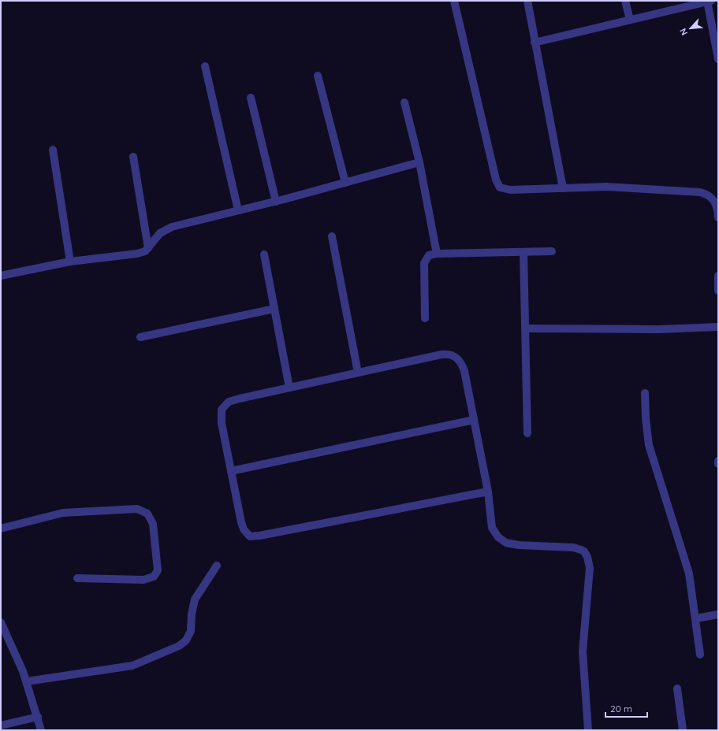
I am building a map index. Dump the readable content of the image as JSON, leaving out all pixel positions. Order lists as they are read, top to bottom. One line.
{"scale_bar":"20 m","north":"bottom left"}
